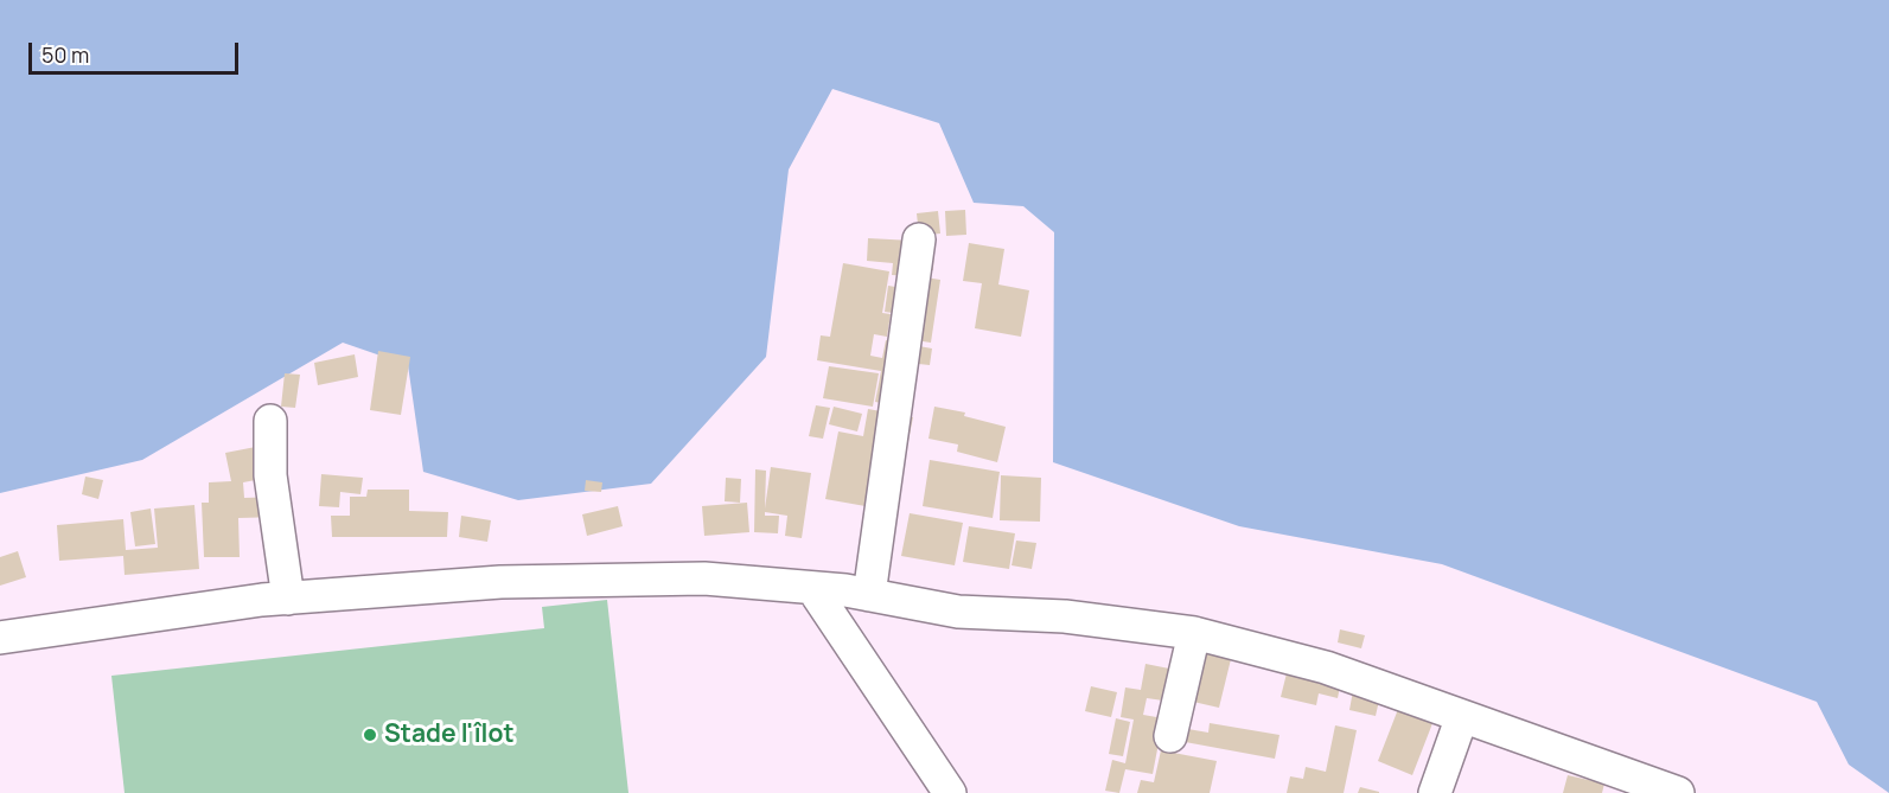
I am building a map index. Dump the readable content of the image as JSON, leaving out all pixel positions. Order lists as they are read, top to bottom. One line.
{"places":["Stade l'îlot"],"scale_bar":"50 m"}
